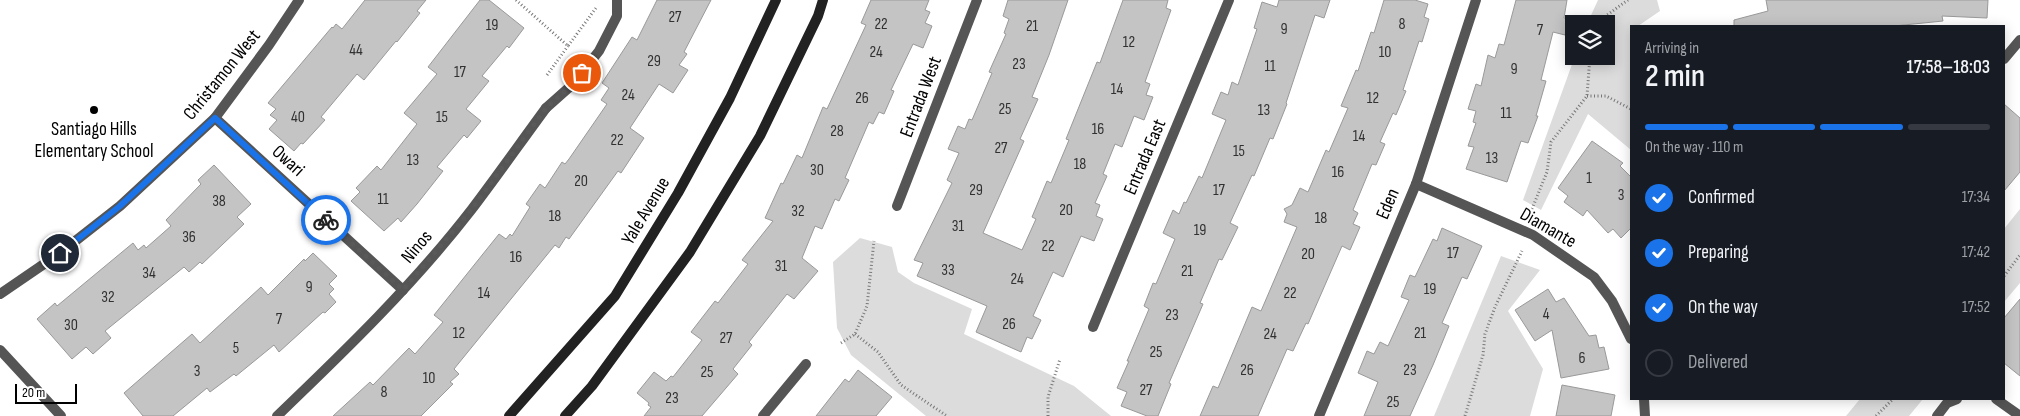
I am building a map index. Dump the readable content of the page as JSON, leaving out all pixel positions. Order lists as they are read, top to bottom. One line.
{"streets":{"main road":["Yale Avenue"],"street":["Christamon West","Entrada West","Entrada East","Owari","Eden","Diamante","Ninos"]},"crossings":[["Christamon West","Owari"],["Owari","Ninos"],["Eden","Diamante"]],"places":["Santiago Hills Elementary School"],"house_numbers":["27","22","8","19","21","9","7","12","44","24","10","29","23","11","9","17","14","24","26","12","25","13","11","40","15","16","28","14","22","27","15","13","13","18","30","16","1","20","29","17","3","11","38","20","32","18","18","31","19","36","22","17","20","16","31","33","21","34","24","9","19","14","22","32","4","23","7","26","30","12","21","24","27","5","25","6","26","23","3","25","10","27","8","23","25"],"scale_bar":"20 m","page":{"heading":["2 min","Arriving in","17:58–18:03"],"bar":"On the way · 110 m","list":[["Confirmed","17:34"],["Preparing","17:42"],["On the way","17:52"],"Delivered"],"scale":"20 m"}}
